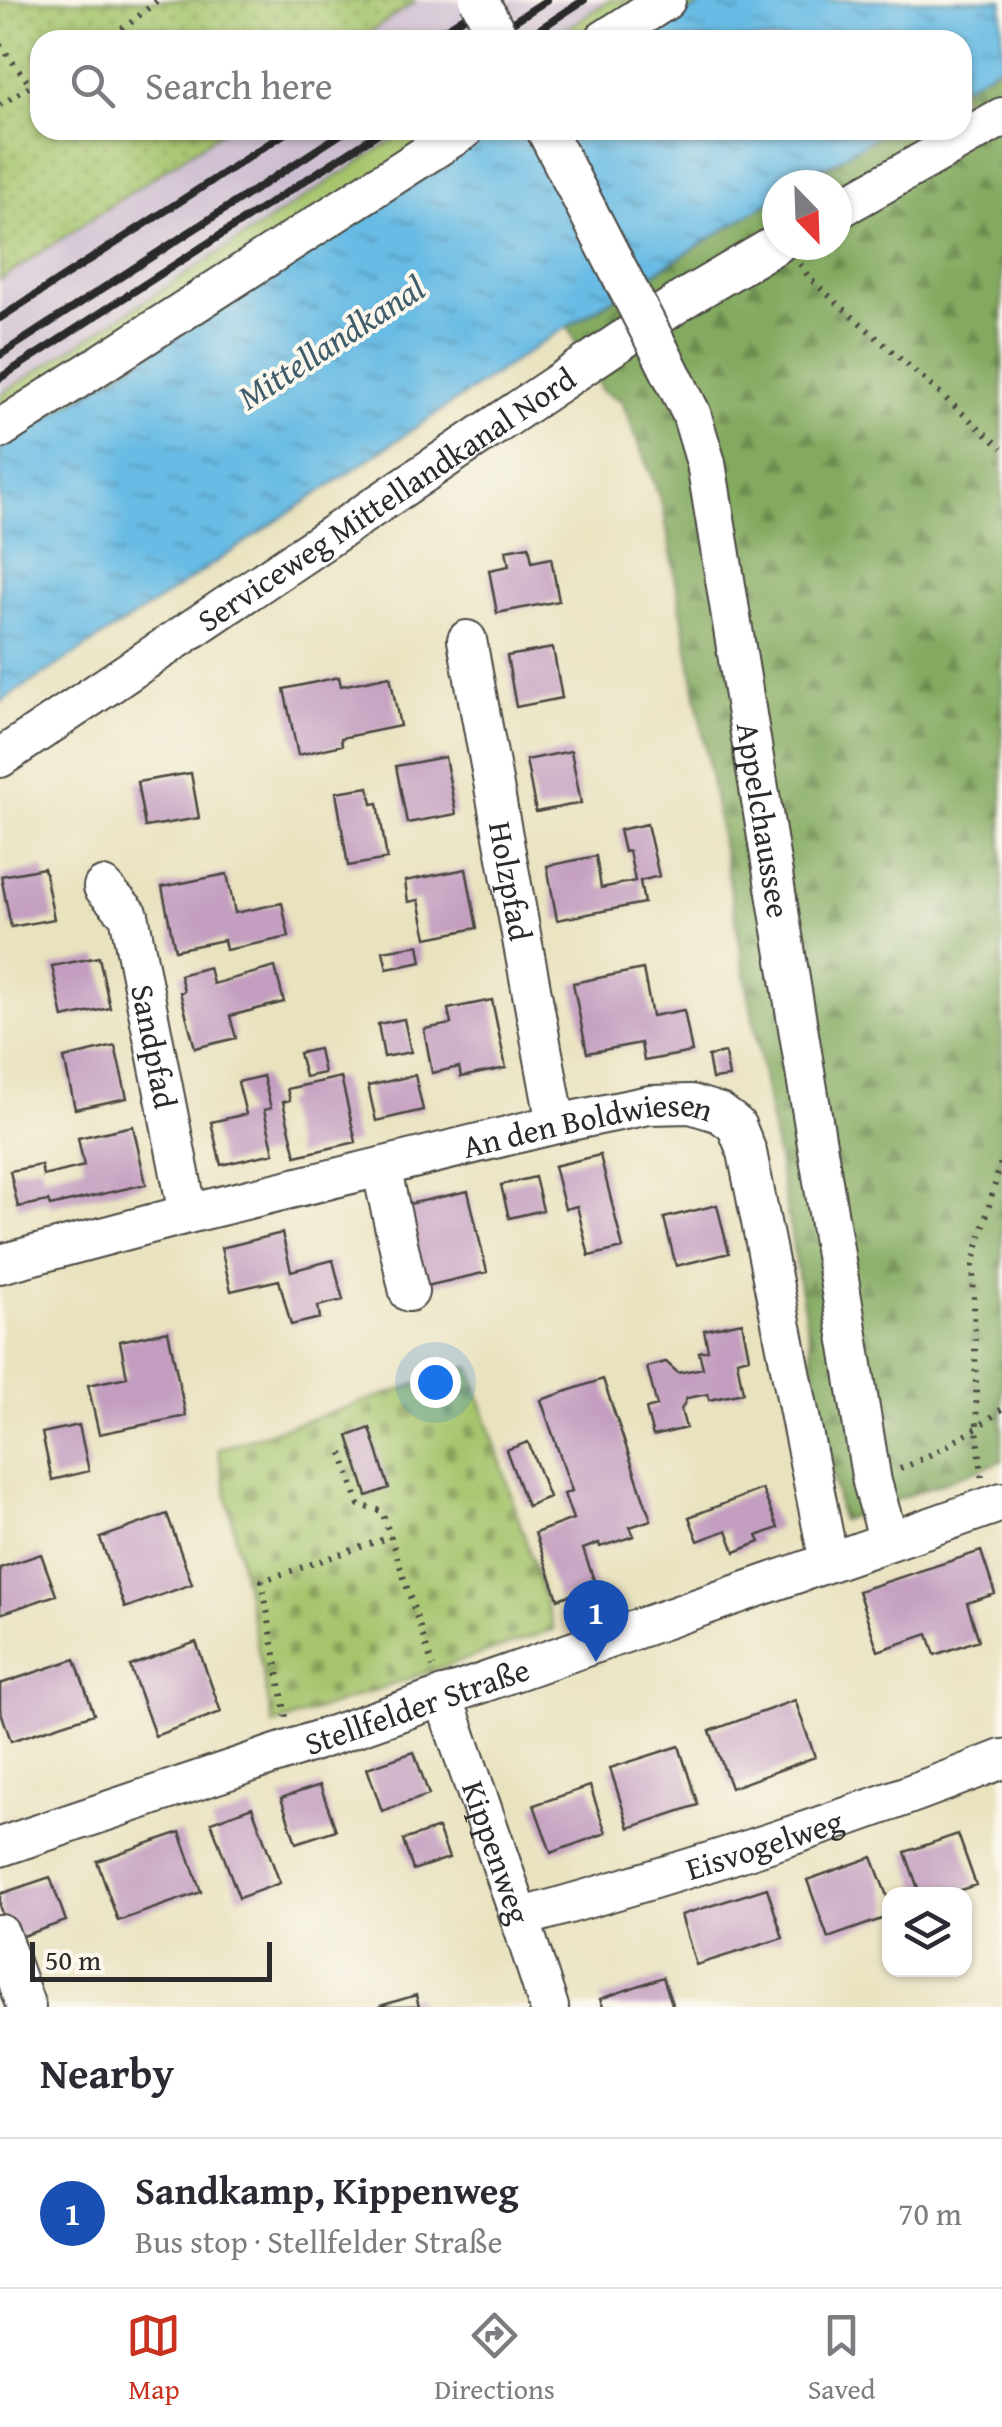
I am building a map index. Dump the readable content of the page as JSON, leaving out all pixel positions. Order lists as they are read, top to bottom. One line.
{"streets":{"street":["Serviceweg Mittellandkanal Nord","Appelchaussee","Holzpfad","Sandpfad","An den Boldwiesen","Stellfelder Straße","Eisvogelweg","Kippenweg"]},"crossings":[["Appelchaussee","Stellfelder Straße"],["Holzpfad","An den Boldwiesen"],["Sandpfad","An den Boldwiesen"],["An den Boldwiesen","Stellfelder Straße"],["Stellfelder Straße","Kippenweg"],["Eisvogelweg","Kippenweg"]],"water":["Mittellandkanal"],"scale_bar":"50 m","north":"bottom right","page":{"search":"Search here","pins":"1","scale":"50 m","heading":"Nearby","list":[{"mark":"1","name":"Sandkamp, Kippenweg","note":"Bus stop · Stellfelder Straße","value":"70 m"}],"nav":["Map","Directions","Saved"]}}
